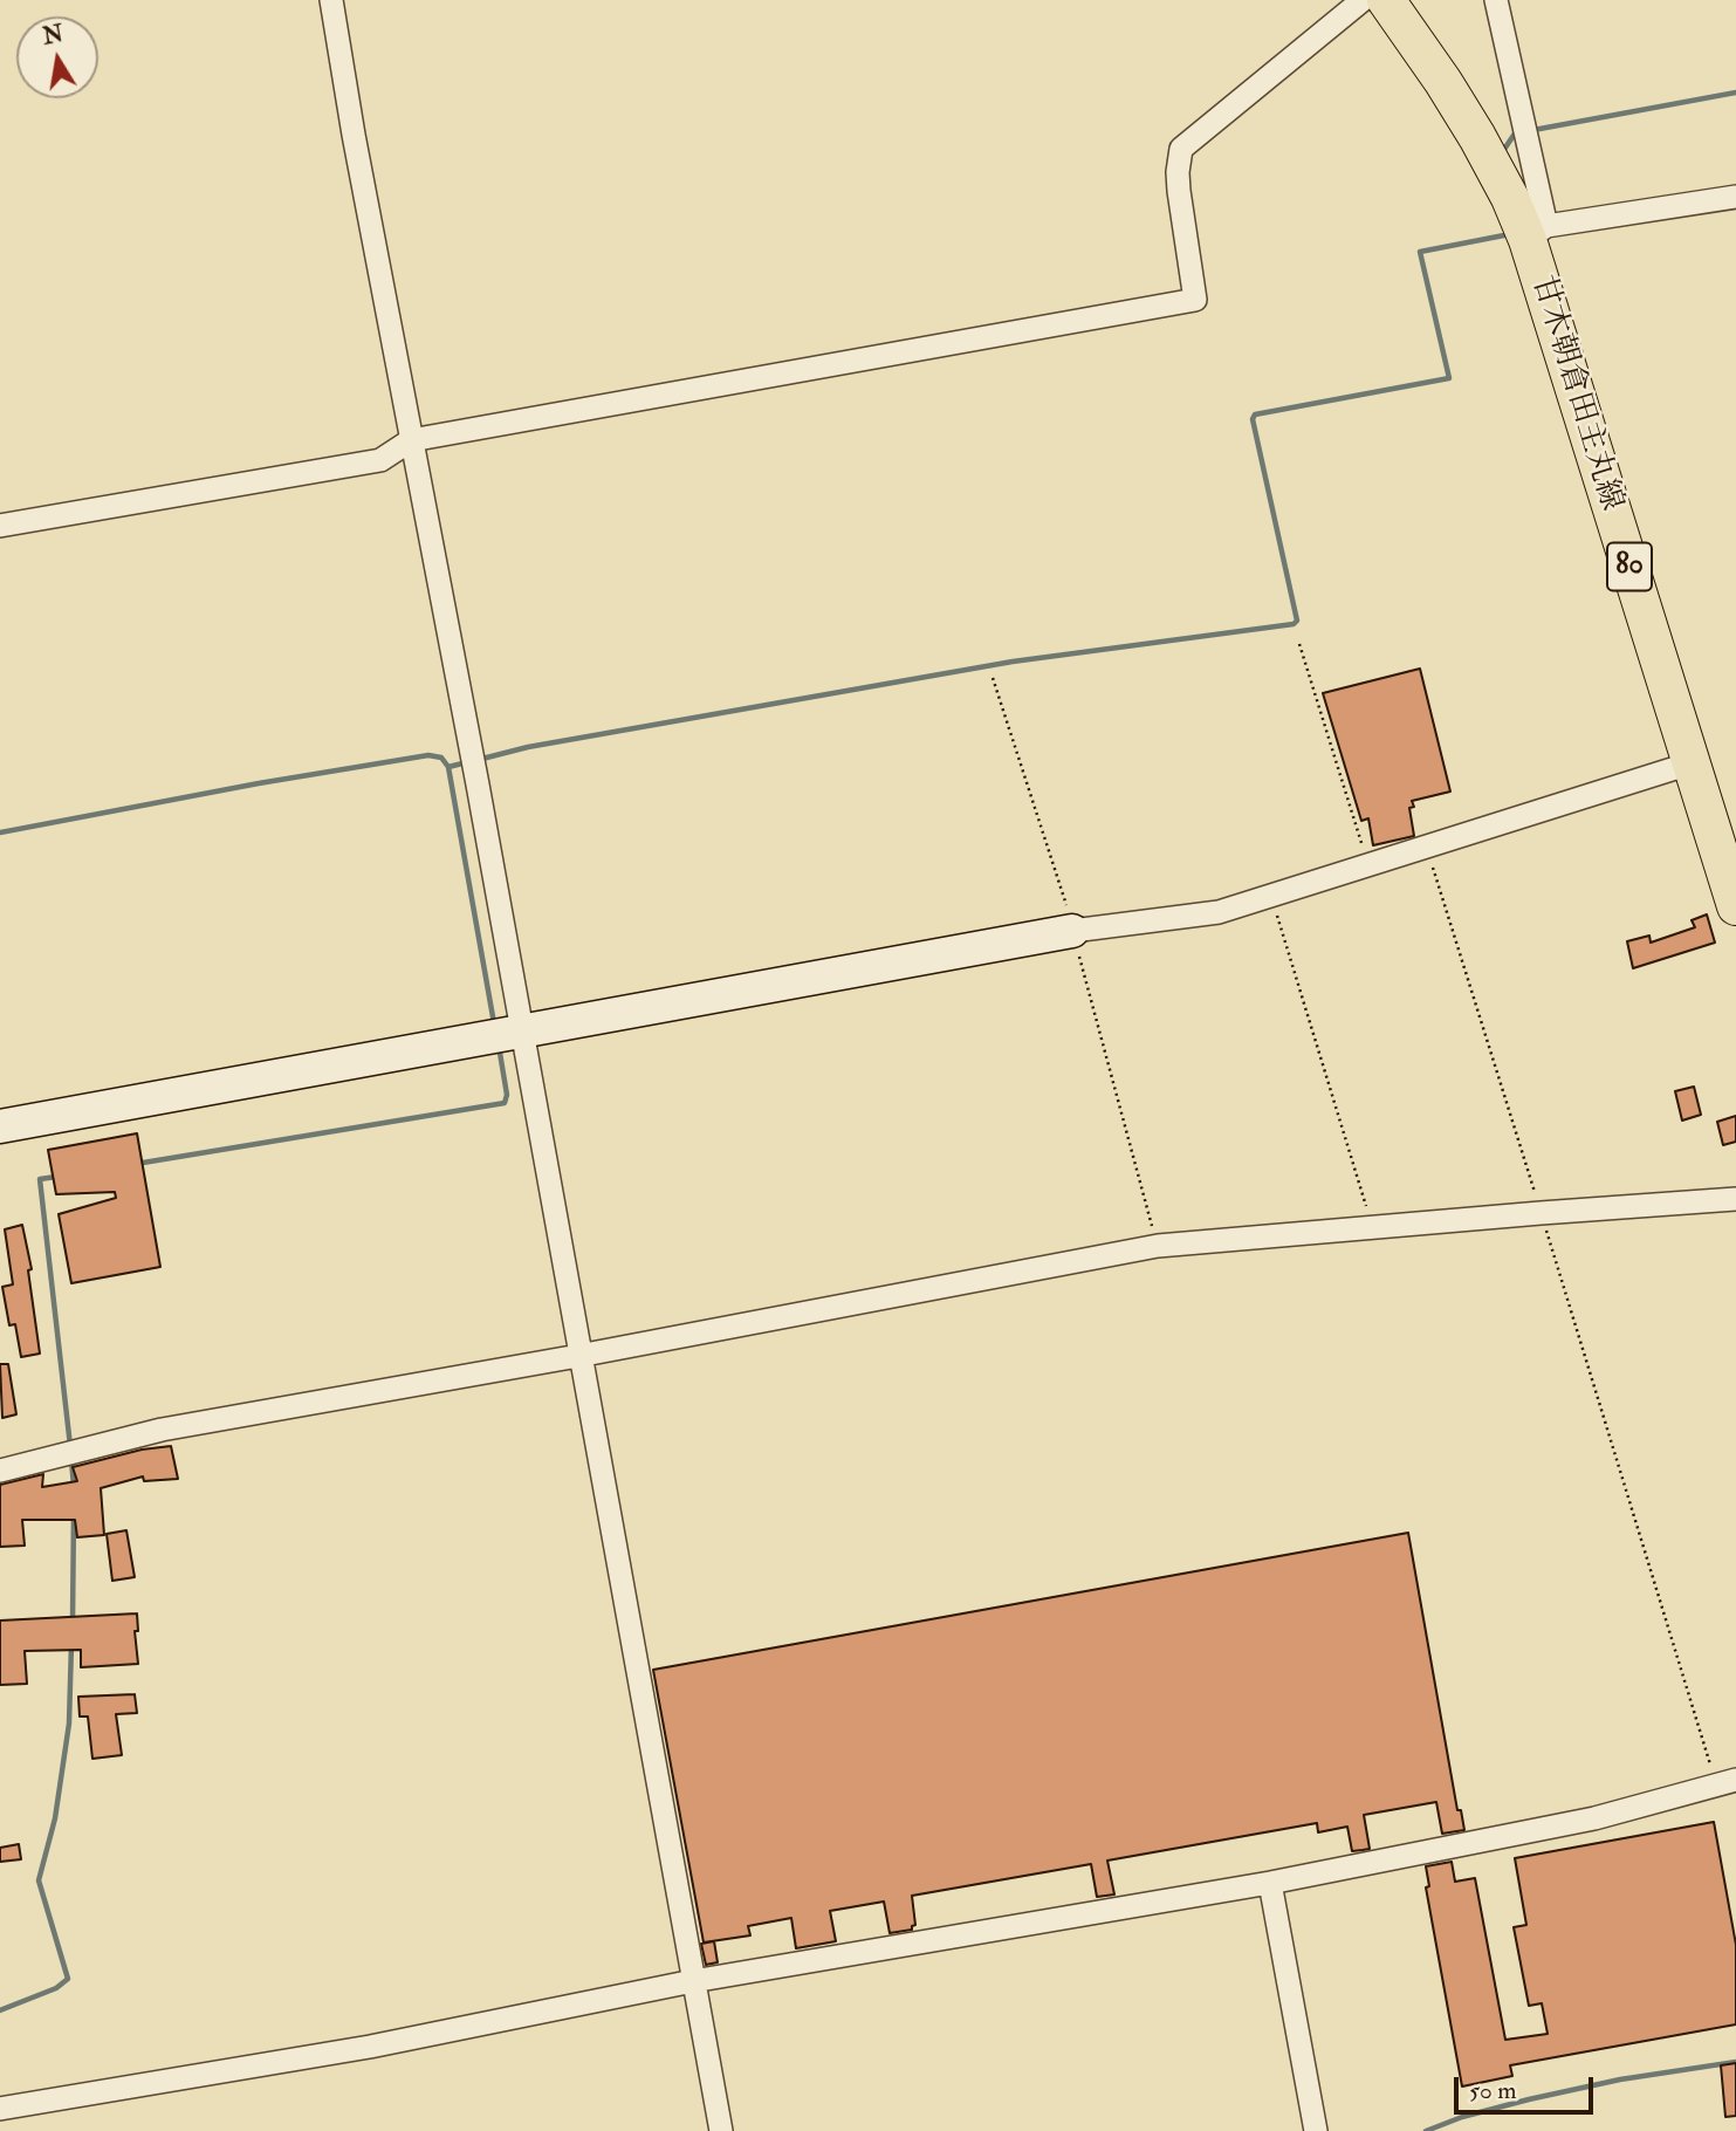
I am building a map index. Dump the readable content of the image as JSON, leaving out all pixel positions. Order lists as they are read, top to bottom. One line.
{"streets":{"main road":["甘木朝倉田主丸線","80"]},"scale_bar":"50 m","north":"top"}
